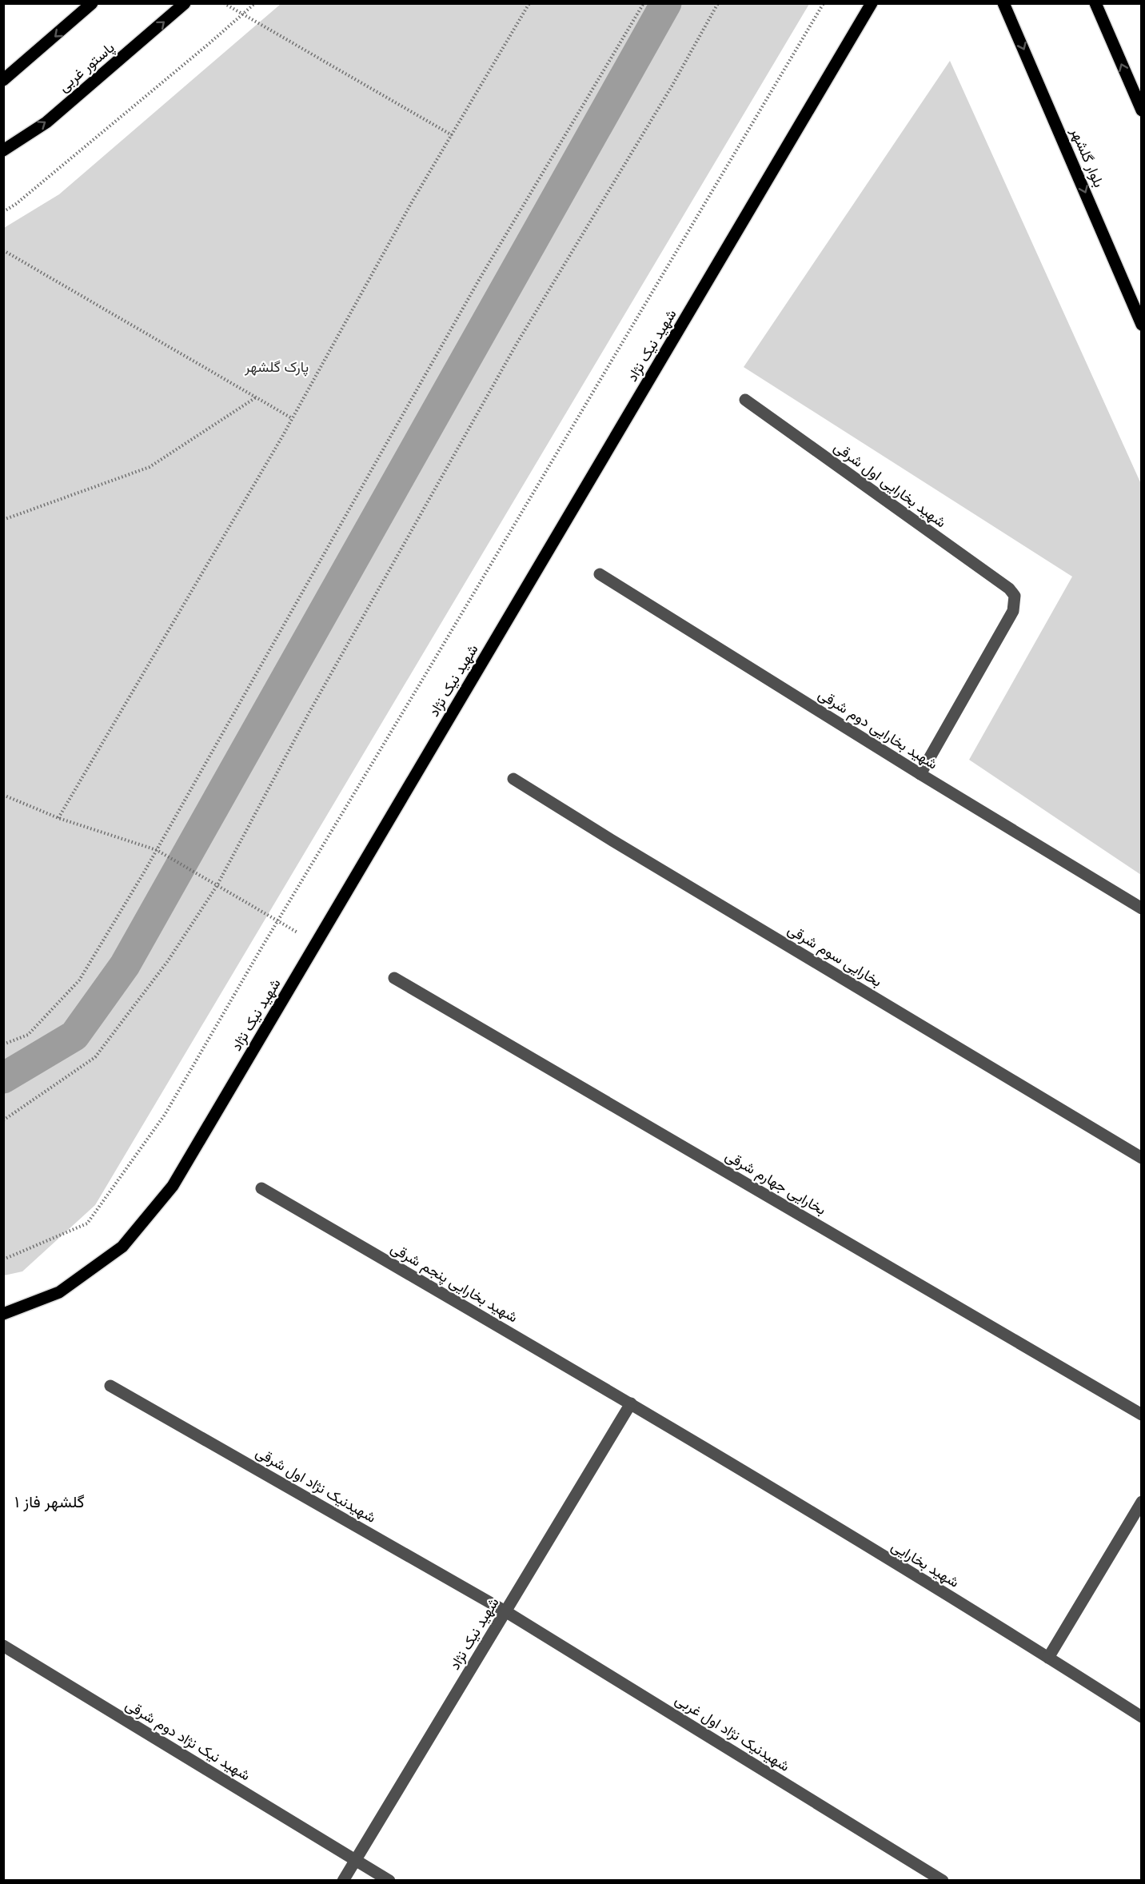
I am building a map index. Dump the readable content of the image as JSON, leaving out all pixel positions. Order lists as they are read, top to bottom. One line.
{"streets":{"main road":["پاستور غربی","بلوار گلشهر","شهید نیک نژاد"],"street":["شهید بخارایی اول شرقی","شهید بخارایی دوم شرقی","بخارایی سوم شرقی","بخارایی جهارم شرقی","شهید بخارایی پنجم شرقی","شهیدنیک نژاد اول شرقی","شهید بخارایی","شهیدنیک نژاد اول غربی","شهید نیک نژاد دوم شرقی"]},"crossings":[["شهید نیک نژاد","شهید بخارایی پنجم شرقی"],["شهید نیک نژاد","شهیدنیک نژاد اول شرقی"],["شهید نیک نژاد","شهید بخارایی"],["شهید نیک نژاد","شهیدنیک نژاد اول غربی"],["شهید نیک نژاد","شهید نیک نژاد دوم شرقی"],["شهید بخارایی اول شرقی","شهید بخارایی دوم شرقی"],["شهید بخارایی پنجم شرقی","شهید بخارایی"],["شهیدنیک نژاد اول شرقی","شهیدنیک نژاد اول غربی"]],"districts":["گلشهر فاز ۱"],"parks":["پارک گلشهر"]}
